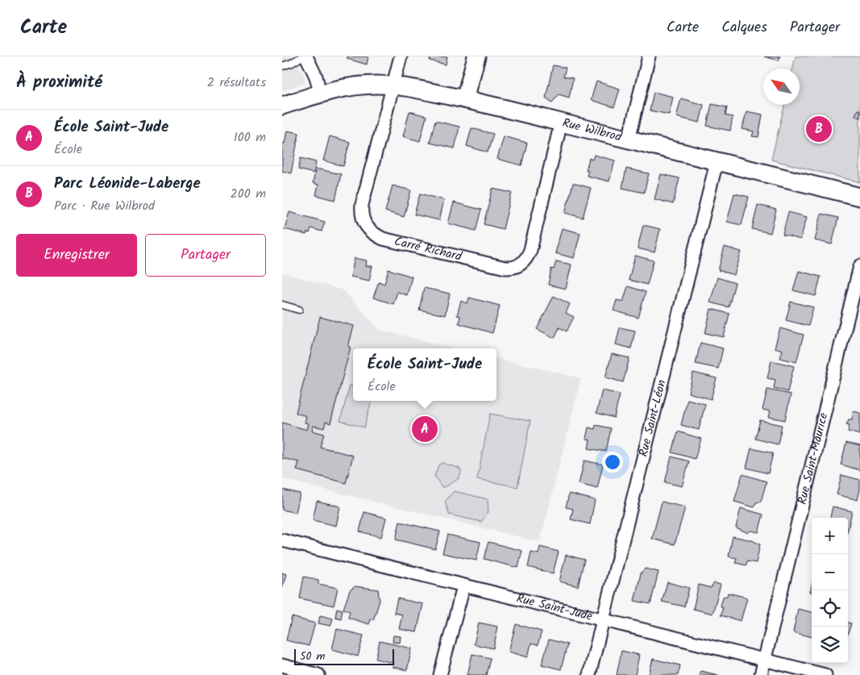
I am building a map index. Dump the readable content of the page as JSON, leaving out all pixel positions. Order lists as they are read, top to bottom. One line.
{"streets":{"street":["Rue Wilbrod","Carré Richard","Rue Saint-Léon","Rue Saint-Maurice","Rue Saint-Jude"]},"crossings":[["Rue Wilbrod","Carré Richard"],["Rue Wilbrod","Rue Saint-Léon"],["Rue Saint-Léon","Rue Saint-Jude"],["Rue Saint-Maurice","Rue Saint-Jude"]],"scale_bar":"50 m","north":"top left","page":{"header":"Carte","nav":["Carte","Calques","Partager"],"heading":["À proximité","2 résultats"],"list":[{"mark":"A","name":"École Saint-Jude","note":"École","value":"100 m"},{"mark":"B","name":"Parc Léonide-Laberge","note":"Parc · Rue Wilbrod","value":"200 m"}],"pins":["B","A"],"buttons":["Enregistrer","Partager"],"popup":["École Saint-Jude","École"],"map_buttons":["+","−"],"scale":"50 m"}}
